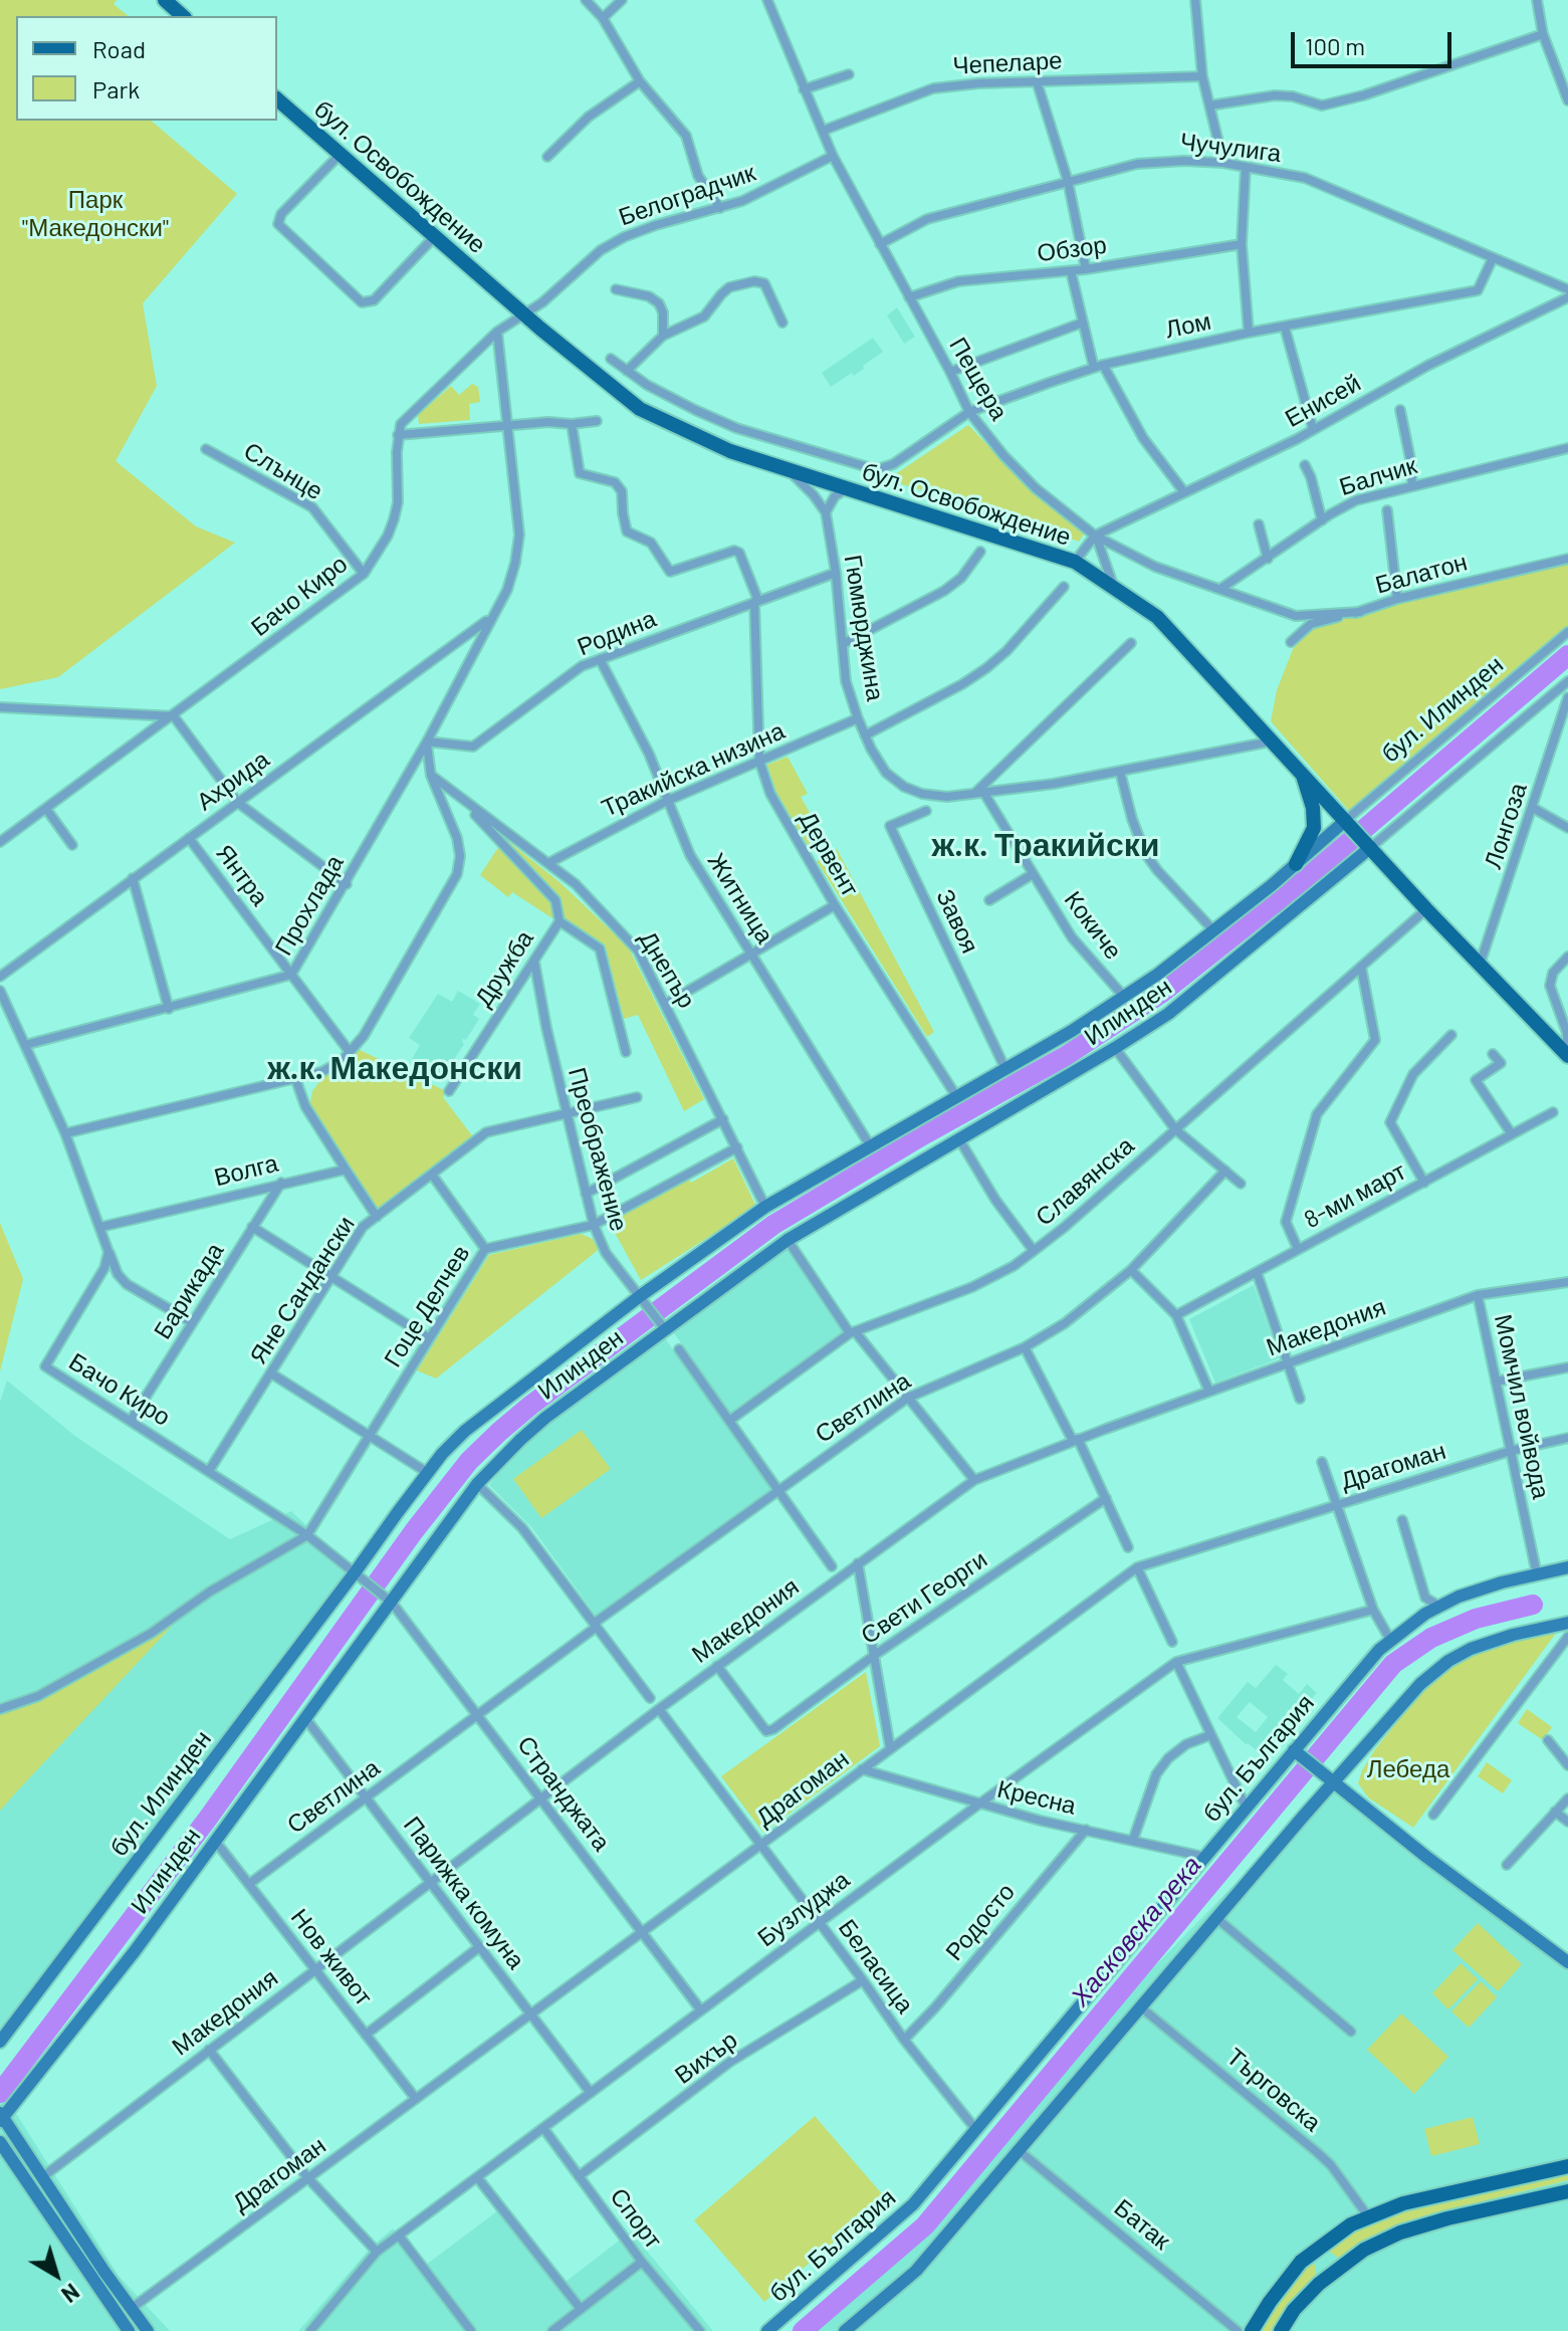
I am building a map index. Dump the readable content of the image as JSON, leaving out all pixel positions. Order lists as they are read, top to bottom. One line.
{"streets":{"main road":["бул. Освобождение","бул. Илинден","Илинден","бул. България"],"street":["Чепеларе","Чучулига","Белоградчик","Обзор","Лом","Пещера","Енисей","Слънце","Балчик","Балатон","Бачо Киро","Гюмюрджина","Родина","Тракийска низина","Ахрида","Лонгоза","Дервент","Янтра","Житница","Прохлада","Завоя","Кокиче","Дружба","Днепър","Преображение","Волга","Славянска","8-ми март","Яне Сандански","Барикада","Гоце Делчев","Македония","Момчил войвода","Светлина","Драгоман","Свети Георги","Странджата","Кресна","Парижка комуна","Бузлуджа","Родосто","Нов живот","Беласица","Вихър","Търговска","Спорт","Батак"]},"crossings":[["Чепеларе","Пещера"],["Чучулига","Лом"],["Чучулига","Пещера"],["бул. Освобождение","Белоградчик"],["бул. Освобождение","Гюмюрджина"],["бул. Освобождение","бул. Илинден"],["бул. Освобождение","Лонгоза"],["бул. Освобождение","Илинден"],["бул. Освобождение","Славянска"],["Белоградчик","Пещера"],["Обзор","Пещера"],["Лом","Пещера"],["Пещера","Енисей"],["Пещера","Балчик"],["Пещера","Балатон"],["Слънце","Бачо Киро"],["Бачо Киро","бул. Илинден"],["Бачо Киро","Илинден"],["Бачо Киро","Яне Сандански"],["Бачо Киро","Барикада"],["Бачо Киро","Гоце Делчев"],["Бачо Киро","Странджата"],["Гюмюрджина","Родина"],["Гюмюрджина","Тракийска низина"],["Гюмюрджина","Кокиче"],["Родина","Дервент"],["Родина","Житница"],["Родина","Прохлада"],["бул. Илинден","Илинден"],["Тракийска низина","Дервент"],["Тракийска низина","Житница"],["Тракийска низина","Днепър"],["Ахрида","Янтра"],["Ахрида","Прохлада"],["Дервент","Илинден"],["Янтра","Прохлада"],["Житница","Илинден"],["Завоя","Илинден"],["Кокиче","Илинден"],["Дружба","Днепър"],["Дружба","Преображение"],["Днепър","Илинден"],["Днепър","Гоце Делчев"],["Илинден","Преображение"],["Илинден","Странджата"],["Илинден","Парижка комуна"],["Илинден","Нов живот"],["Преображение","Яне Сандански"],["Преображение","Гоце Делчев"],["Волга","Барикада"],["Македония","Момчил войвода"],["Македония","Свети Георги"],["Македония","Странджата"],["Македония","Парижка комуна"],["Македония","Нов живот"],["Македония","Беласица"],["Момчил войвода","Драгоман"],["Момчил войвода","бул. България"],["Светлина","Странджата"],["Светлина","Парижка комуна"],["Светлина","Нов живот"],["Драгоман","Странджата"],["Драгоман","Кресна"],["Драгоман","Парижка комуна"],["Драгоман","Нов живот"],["Драгоман","Беласица"],["бул. България","Кресна"],["бул. България","Беласица"],["Странджата","Бузлуджа"],["Кресна","Бузлуджа"],["Кресна","Родосто"],["Парижка комуна","Бузлуджа"],["Бузлуджа","Беласица"],["Бузлуджа","Спорт"],["Родосто","Беласица"],["Беласица","Вихър"],["Вихър","Спорт"]],"districts":["ж.к. Тракийски","ж.к. Македонски"],"water":["Хасковска река"],"parks":["Парк \"Македонски\"","Лебеда"],"legend":["Road","Park"],"scale_bar":"100 m","north":"bottom right"}
